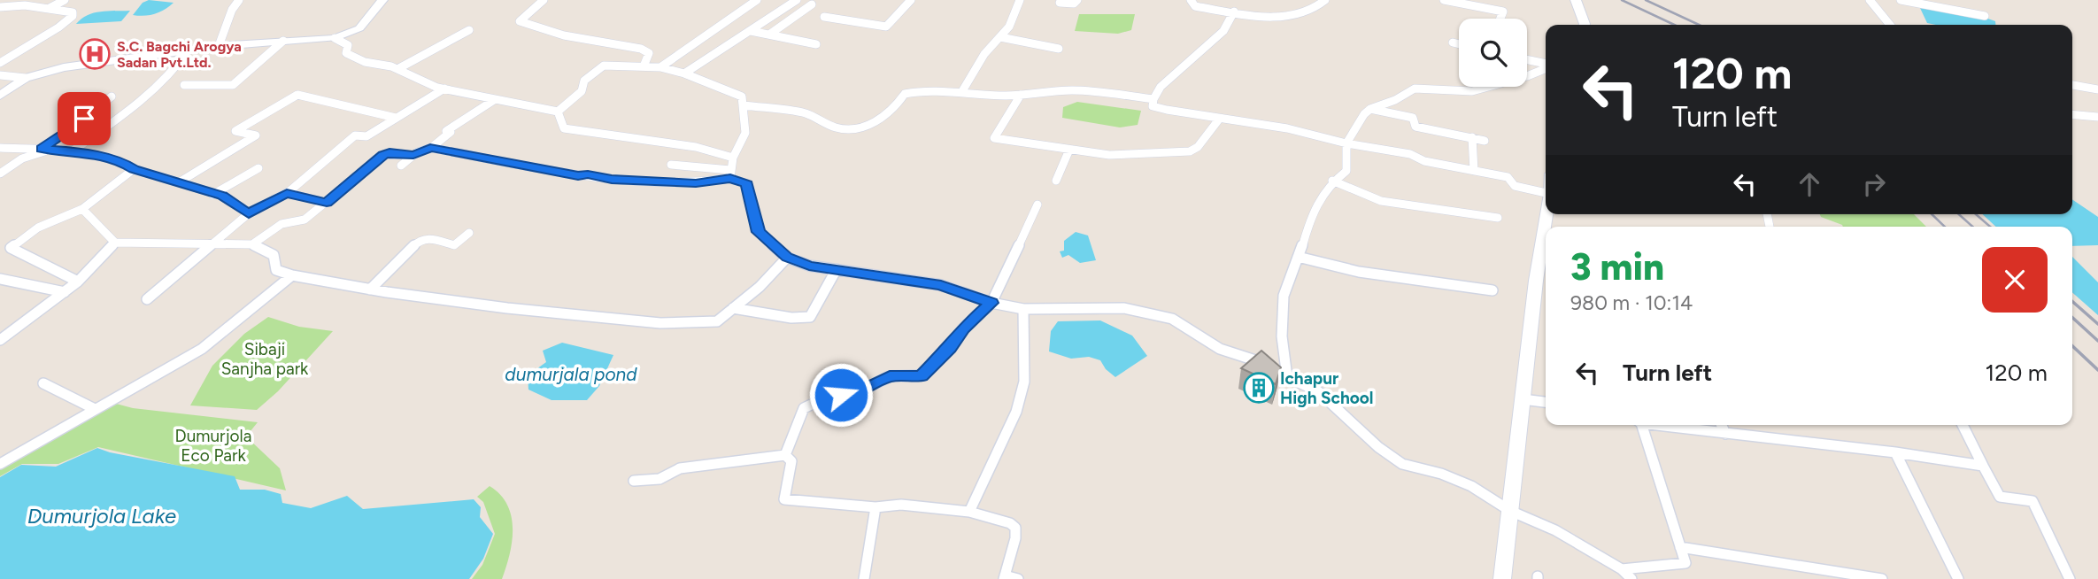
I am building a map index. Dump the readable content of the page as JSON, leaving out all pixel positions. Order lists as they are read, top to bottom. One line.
{"water":["dumurjala pond","Dumurjola Lake"],"parks":["Sibaji Sanjha park","Dumurjola Eco Park"],"places":{"hospital":["S.C. Bagchi Arogya Sadan Pvt.Ltd."],"building":["Ichapur High School"]},"page":{"turn":["120 m","Turn left"],"heading":["3 min","980 m · 10:14"],"list":[{"name":"Turn left","value":"120 m"}]}}
